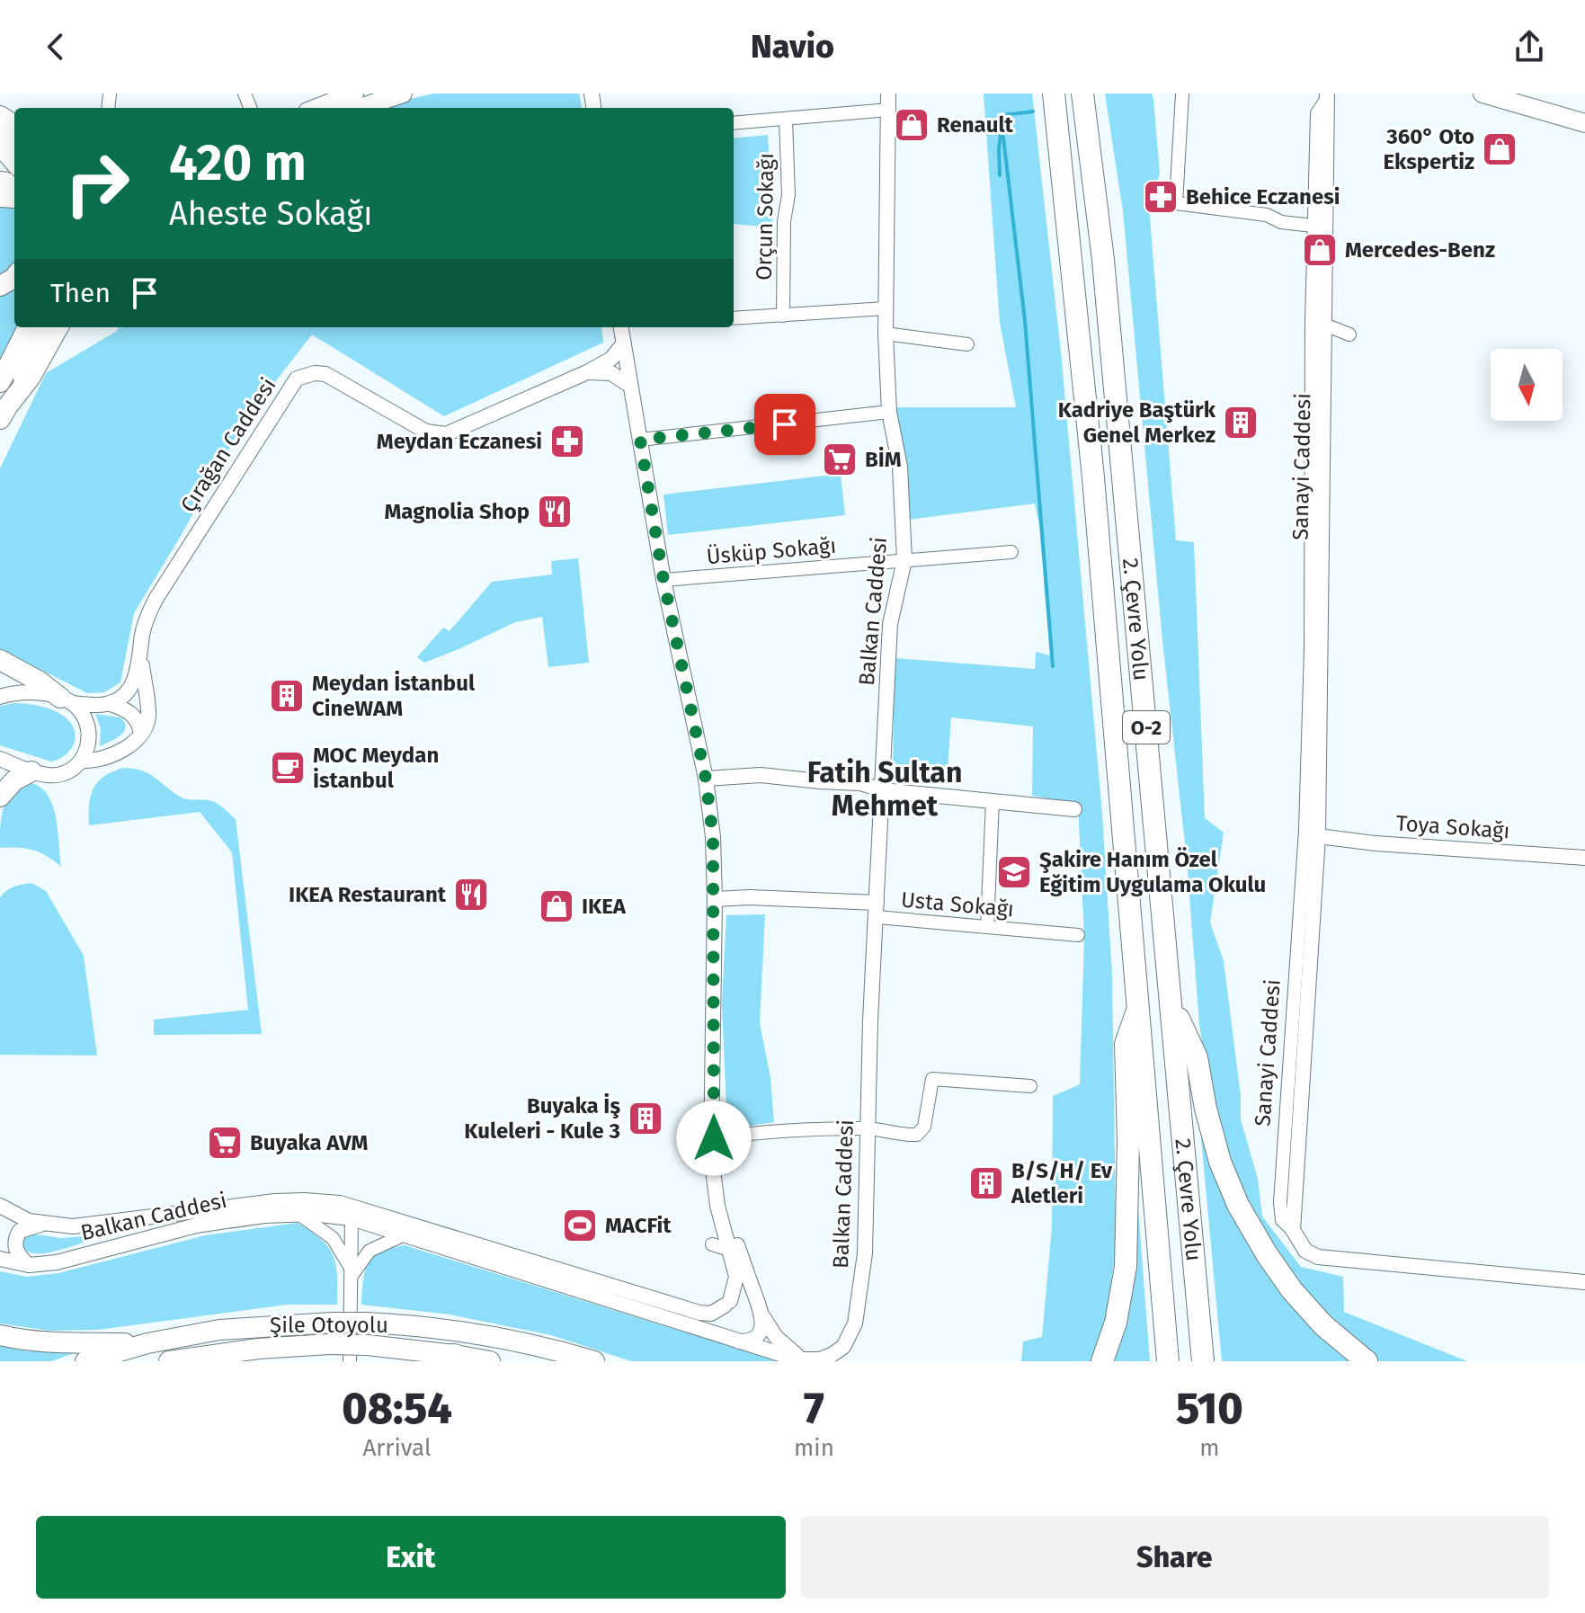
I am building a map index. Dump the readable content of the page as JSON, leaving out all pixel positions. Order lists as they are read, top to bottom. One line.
{"streets":{"highway":["2. Çevre Yolu","O-2","Şile Otoyolu"],"street":["Orçun Sokağı","Çırağan Caddesi","Sanayi Caddesi","Üsküp Sokağı","Balkan Caddesi","Toya Sokağı","Usta Sokağı"]},"crossings":[["Sanayi Caddesi","Toya Sokağı"],["Üsküp Sokağı","Balkan Caddesi"],["Balkan Caddesi","Usta Sokağı"]],"districts":["Fatih Sultan Mehmet"],"places":{"shop":["Renault","360° Oto Ekspertiz","Mercedes-Benz","IKEA"],"pharmacy":["Behice Eczanesi","Meydan Eczanesi"],"building":["Kadriye Baştürk Genel Merkez","Meydan İstanbul CineWAM","Buyaka İş Kuleleri - Kule 3","B/S/H/ Ev Aletleri"],"supermarket":["BİM","Buyaka AVM"],"restaurant":["Magnolia Shop","IKEA Restaurant"],"cafe":["MOC Meydan İstanbul"],"school or university":["Şakire Hanım Özel Eğitim Uygulama Okulu"],"sports":["MACFit"]},"north":"bottom","page":{"header":"Navio","turn":["420 m","Aheste Sokağı"],"then":"Then","eta":["08:54","Arrival","7","min","510","m"],"buttons":["Exit","Share"]}}
